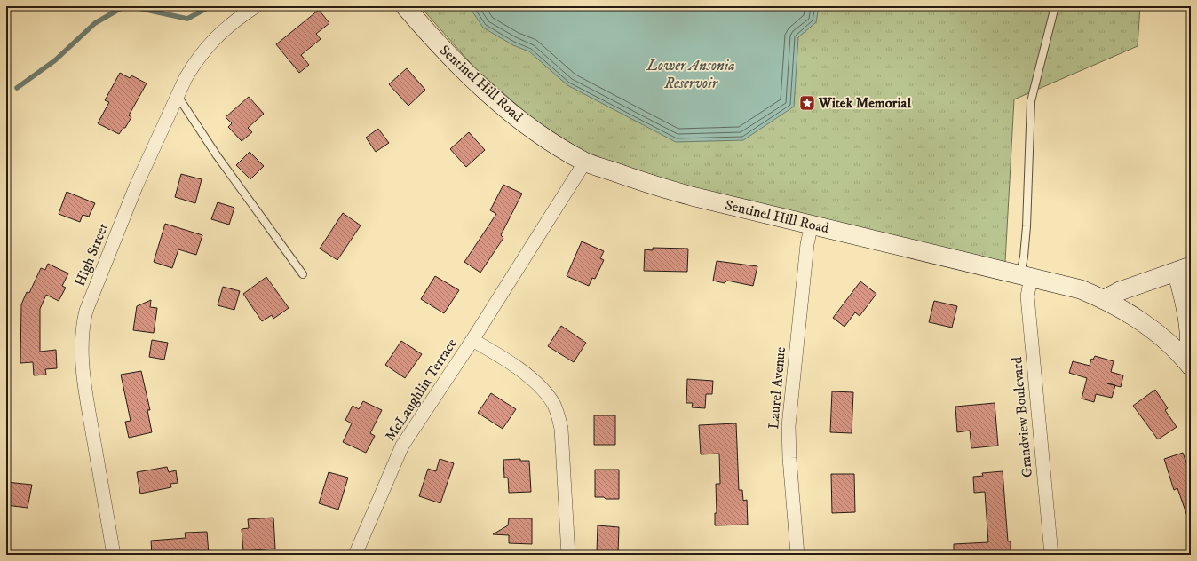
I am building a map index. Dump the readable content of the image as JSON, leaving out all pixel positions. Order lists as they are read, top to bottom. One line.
{"streets":{"main road":["Sentinel Hill Road"],"street":["High Street","Laurel Avenue","McLaughlin Terrace","Grandview Boulevard"]},"crossings":[["Sentinel Hill Road","Laurel Avenue"],["Sentinel Hill Road","McLaughlin Terrace"],["Sentinel Hill Road","Grandview Boulevard"]],"water":["Lower Ansonia Reservoir"],"places":{"place":["Witek Memorial"]}}
